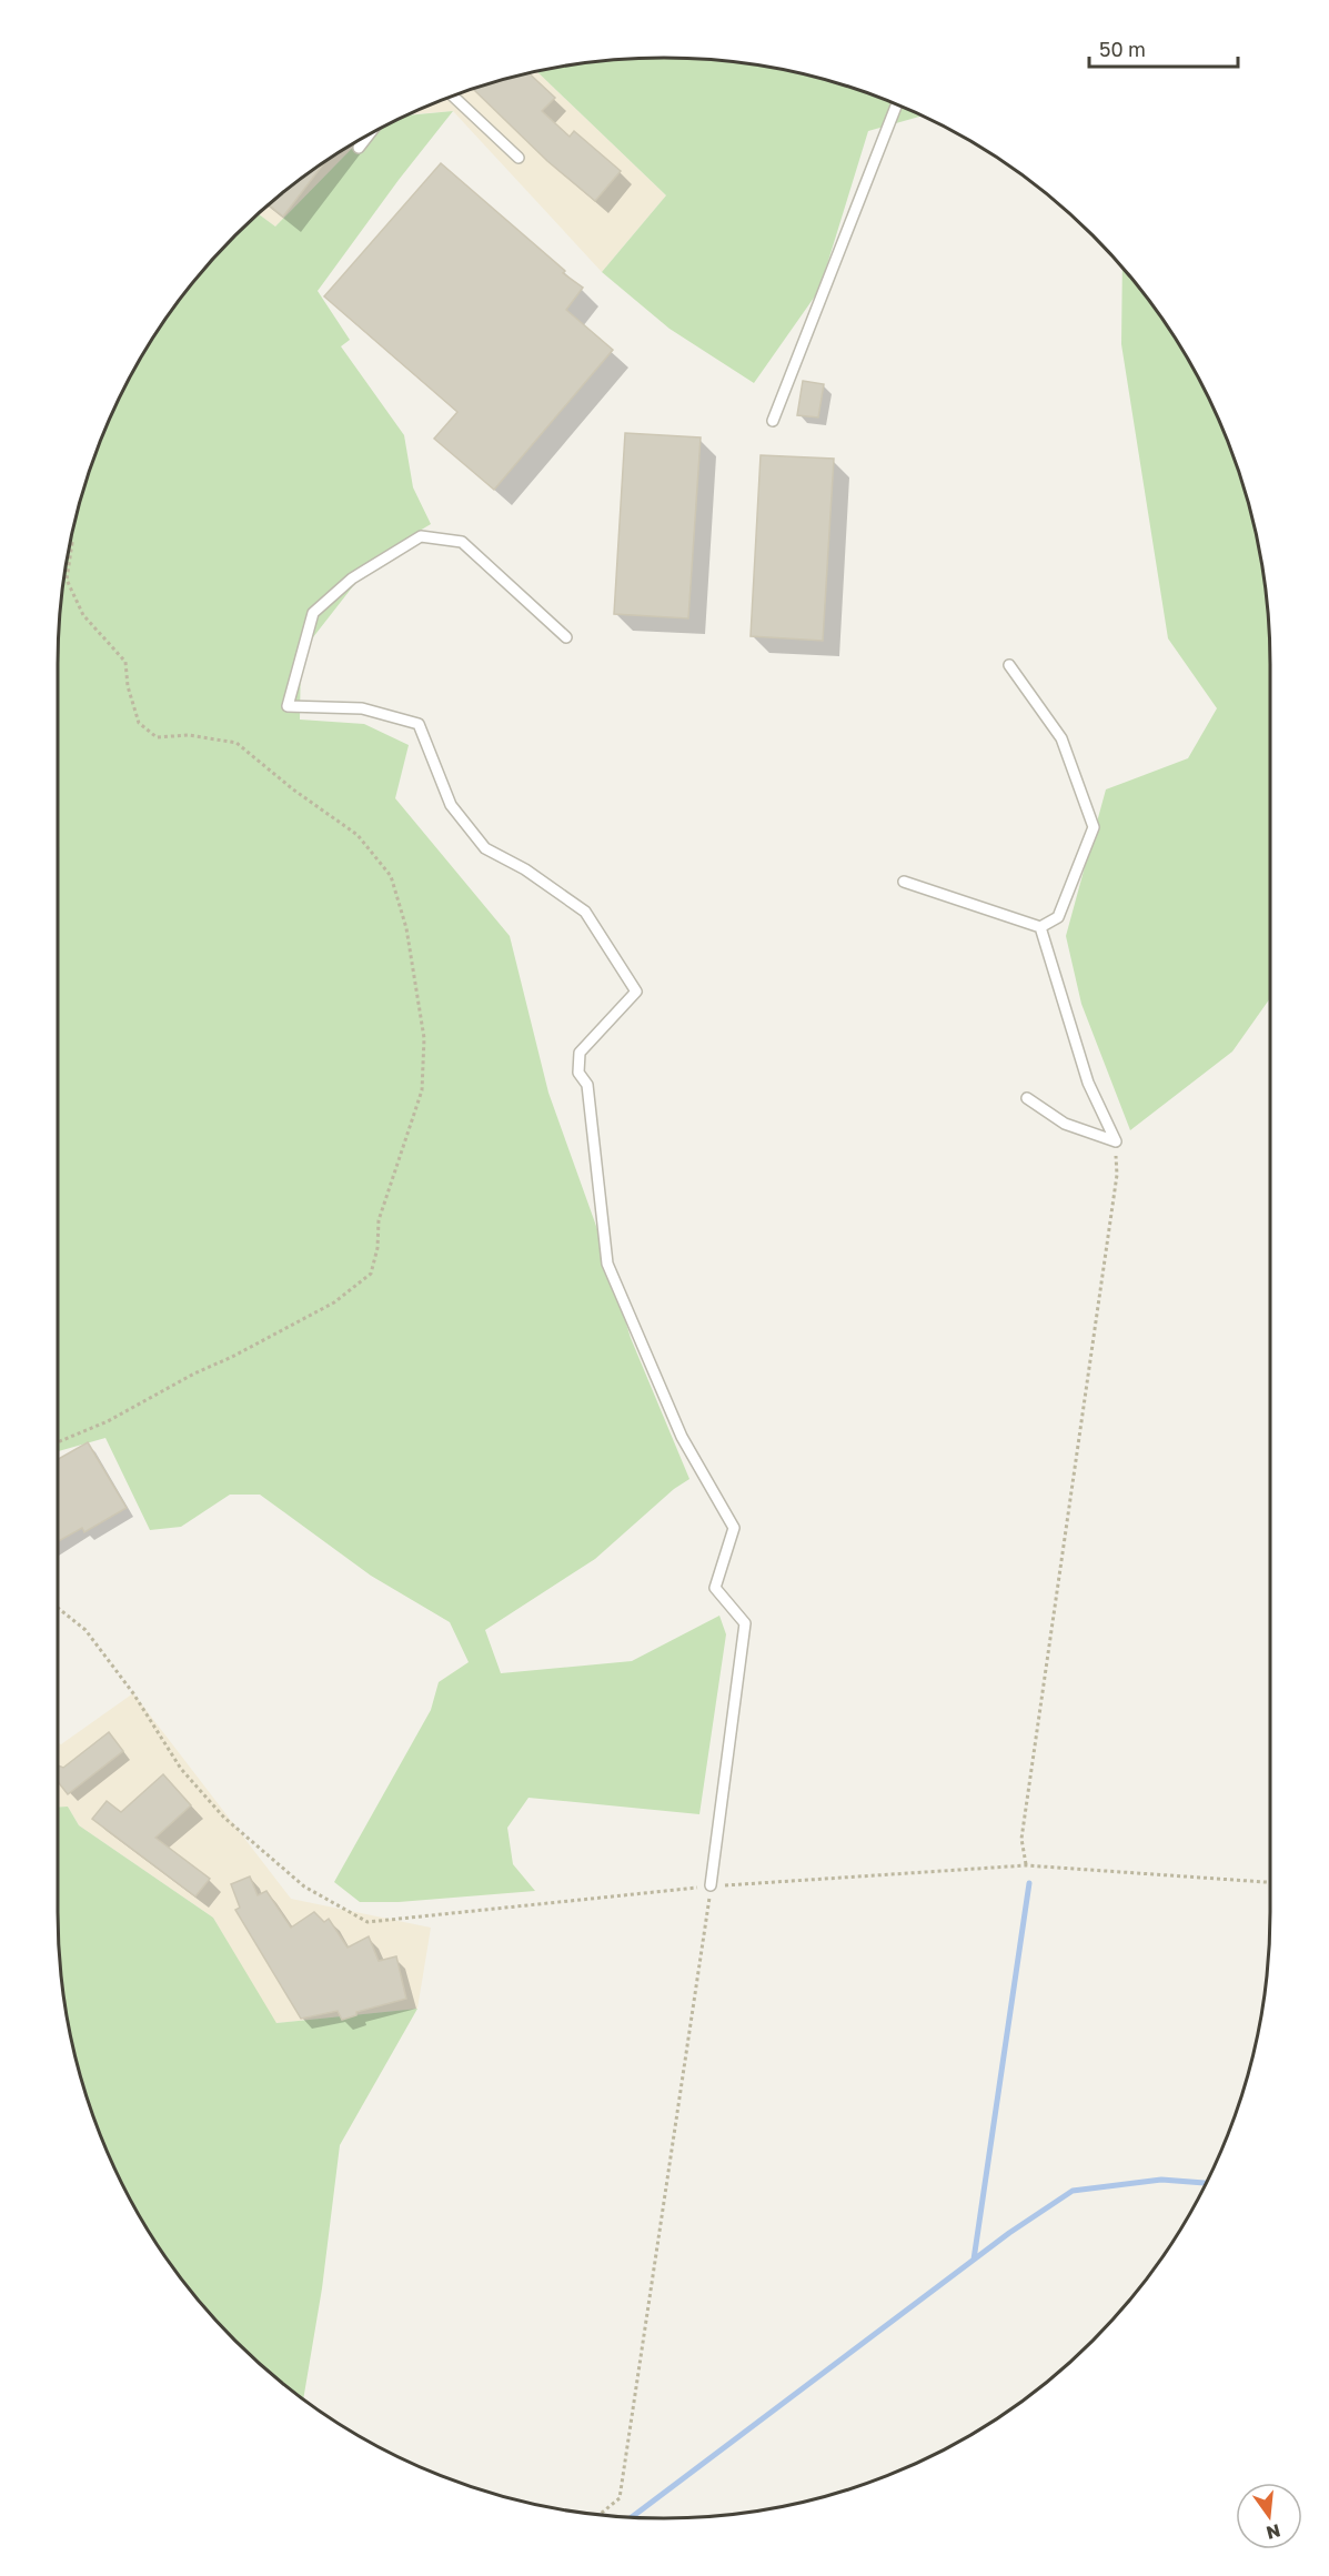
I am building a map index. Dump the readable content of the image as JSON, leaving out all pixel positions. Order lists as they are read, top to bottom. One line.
{"scale_bar":"50 m","north":"bottom"}
